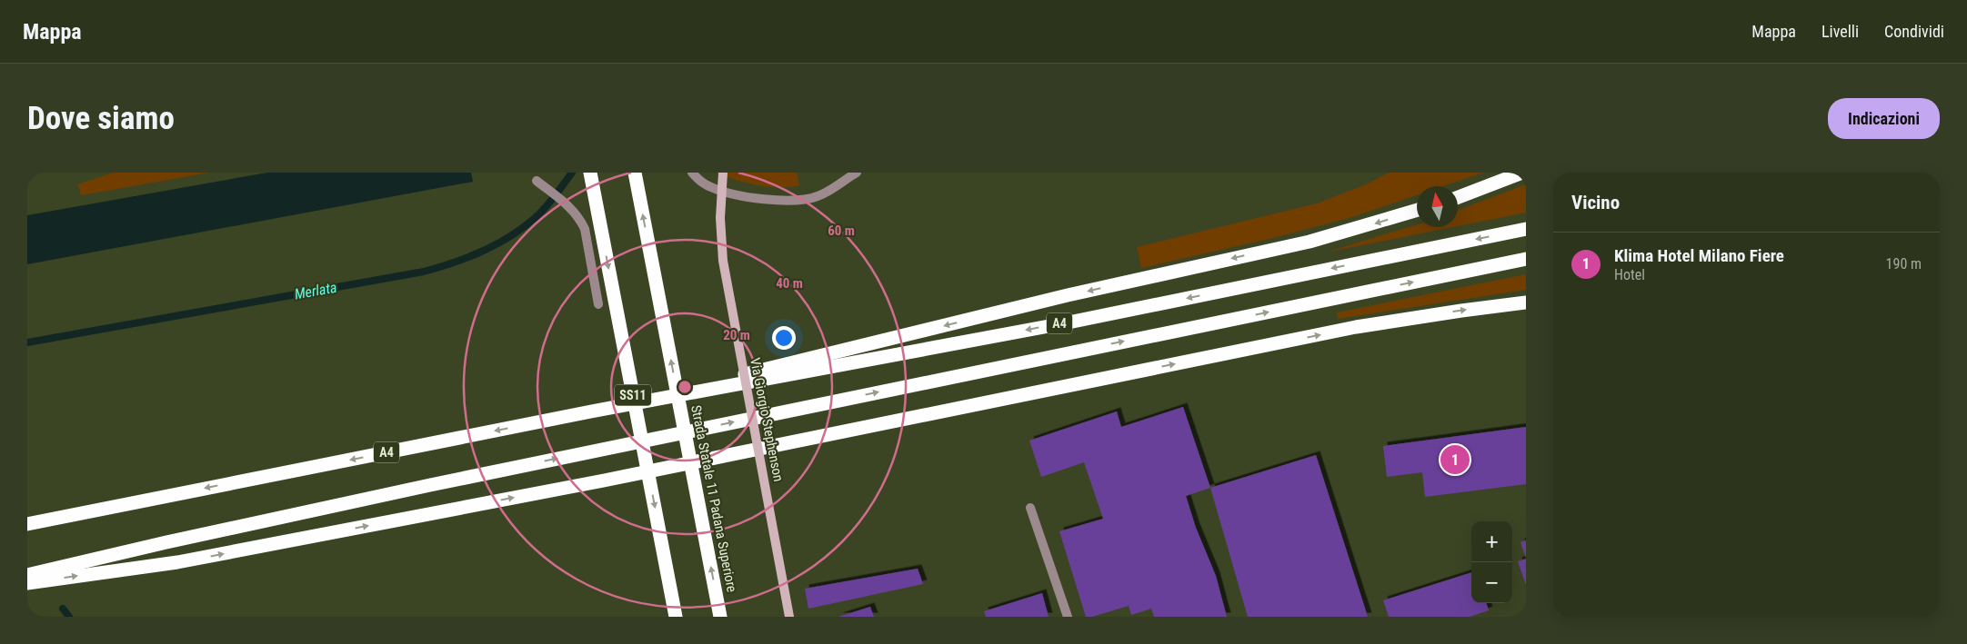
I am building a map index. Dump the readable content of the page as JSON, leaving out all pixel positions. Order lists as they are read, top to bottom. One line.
{"streets":{"highway":["A4","SS11","Strada Statale 11 Padana Superiore"],"street":["Via Giorgio Stephenson"]},"water":["Merlata"],"north":"top","page":{"header":"Mappa","nav":["Mappa","Livelli","Condividi"],"buttons":"Indicazioni","title":"Dove siamo","heading":"Vicino","list":[{"mark":"1","name":"Klima Hotel Milano Fiere","note":"Hotel","value":"190 m"}],"pins":"1","map_buttons":["+","−"]},"rings":["60 m","40 m","20 m"]}
